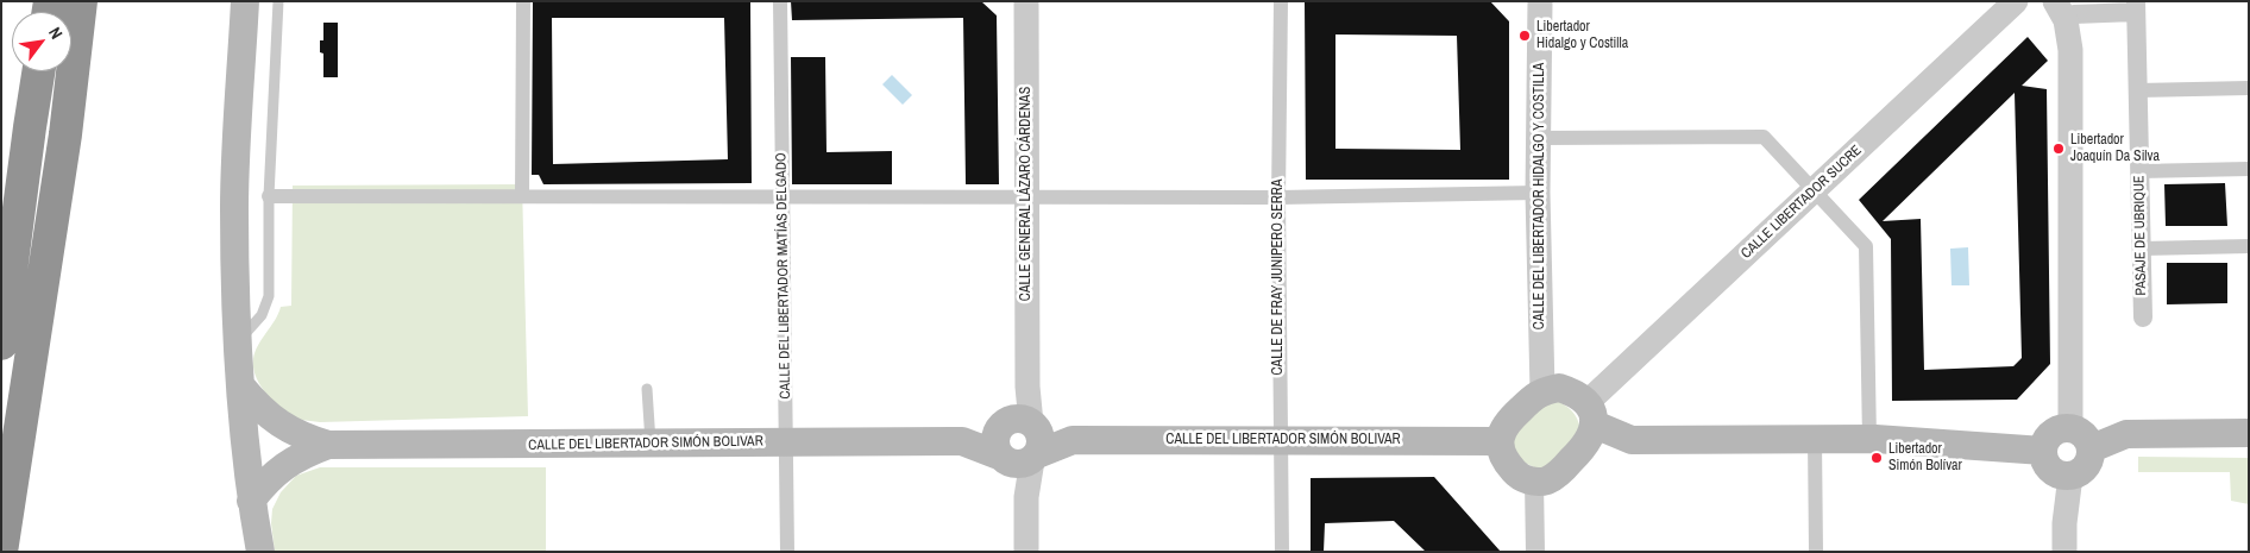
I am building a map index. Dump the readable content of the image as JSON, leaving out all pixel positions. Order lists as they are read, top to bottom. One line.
{"streets":{"main road":["CALLE DEL LIBERTADOR SIMÓN BOLIVAR"],"street":["CALLE GENERAL LÁZARO CÁRDENAS","CALLE DEL LIBERTADOR HIDALGO Y COSTILLA","CALLE LIBERTADOR SUCRE","PASAJE DE UBRIQUE","CALLE DEL LIBERTADOR MATÍAS DELGADO","CALLE DE FRAY JUNIPERO SERRA"]},"crossings":[["CALLE GENERAL LÁZARO CÁRDENAS","CALLE DEL LIBERTADOR SIMÓN BOLIVAR"],["CALLE DEL LIBERTADOR HIDALGO Y COSTILLA","CALLE LIBERTADOR SUCRE"],["CALLE DEL LIBERTADOR HIDALGO Y COSTILLA","CALLE DEL LIBERTADOR SIMÓN BOLIVAR"],["CALLE LIBERTADOR SUCRE","CALLE DEL LIBERTADOR SIMÓN BOLIVAR"],["CALLE DEL LIBERTADOR MATÍAS DELGADO","CALLE DEL LIBERTADOR SIMÓN BOLIVAR"],["CALLE DE FRAY JUNIPERO SERRA","CALLE DEL LIBERTADOR SIMÓN BOLIVAR"]],"places":["Libertador Hidalgo y Costilla","Libertador Joaquín Da Silva","Libertador Simón Bolívar"],"north":"top right"}
